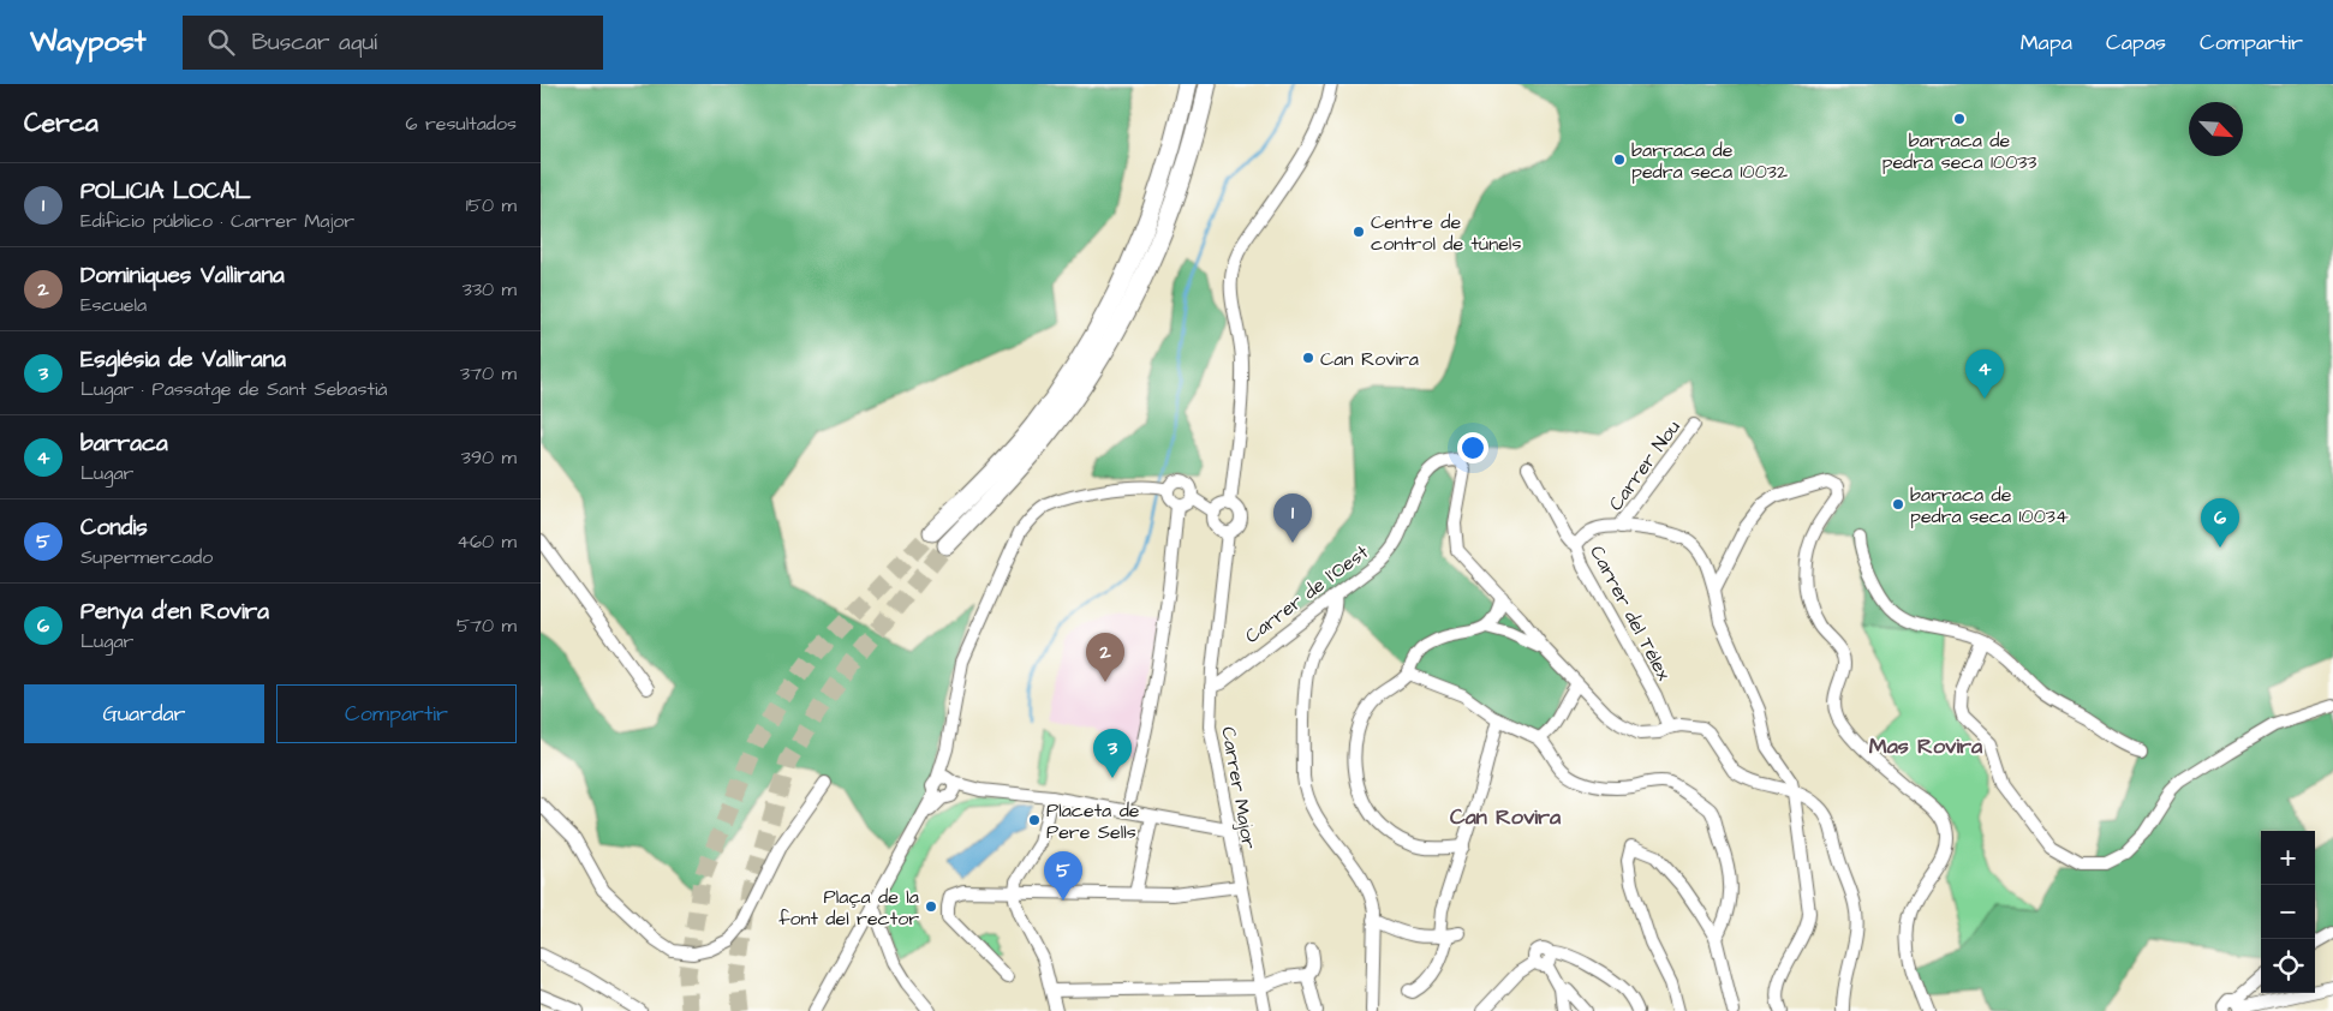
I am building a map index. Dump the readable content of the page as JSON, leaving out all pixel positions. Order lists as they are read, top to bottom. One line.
{"streets":{"street":["Carrer Nou","Carrer de l'Oest","Carrer del Télex","Carrer Major"]},"crossings":[["Carrer Nou","Carrer del Télex"],["Carrer de l'Oest","Carrer Major"]],"districts":["Mas Rovira","Can Rovira"],"places":["barraca de pedra seca 10033","barraca de pedra seca 10032","Centre de control de túnels","Can Rovira","barraca de pedra seca 10034","Placeta de Pere Sells","Plaça de la font del rector"],"north":"bottom right","page":{"header":"Waypost","search":"Buscar aquí","nav":["Mapa","Capas","Compartir"],"heading":["Cerca","6 resultados"],"list":[{"mark":"1","name":"POLICIA LOCAL","note":"Edificio público · Carrer Major","value":"150 m"},{"mark":"2","name":"Dominiques Vallirana","note":"Escuela","value":"330 m"},{"mark":"3","name":"Església de Vallirana","note":"Lugar · Passatge de Sant Sebastià","value":"370 m"},{"mark":"4","name":"barraca","note":"Lugar","value":"390 m"},{"mark":"5","name":"Condis","note":"Supermercado","value":"460 m"},{"mark":"6","name":"Penya d'en Rovira","note":"Lugar","value":"570 m"}],"pins":["4","1","6","2","3","5"],"buttons":["Guardar","Compartir"],"map_buttons":["+","−"]}}
